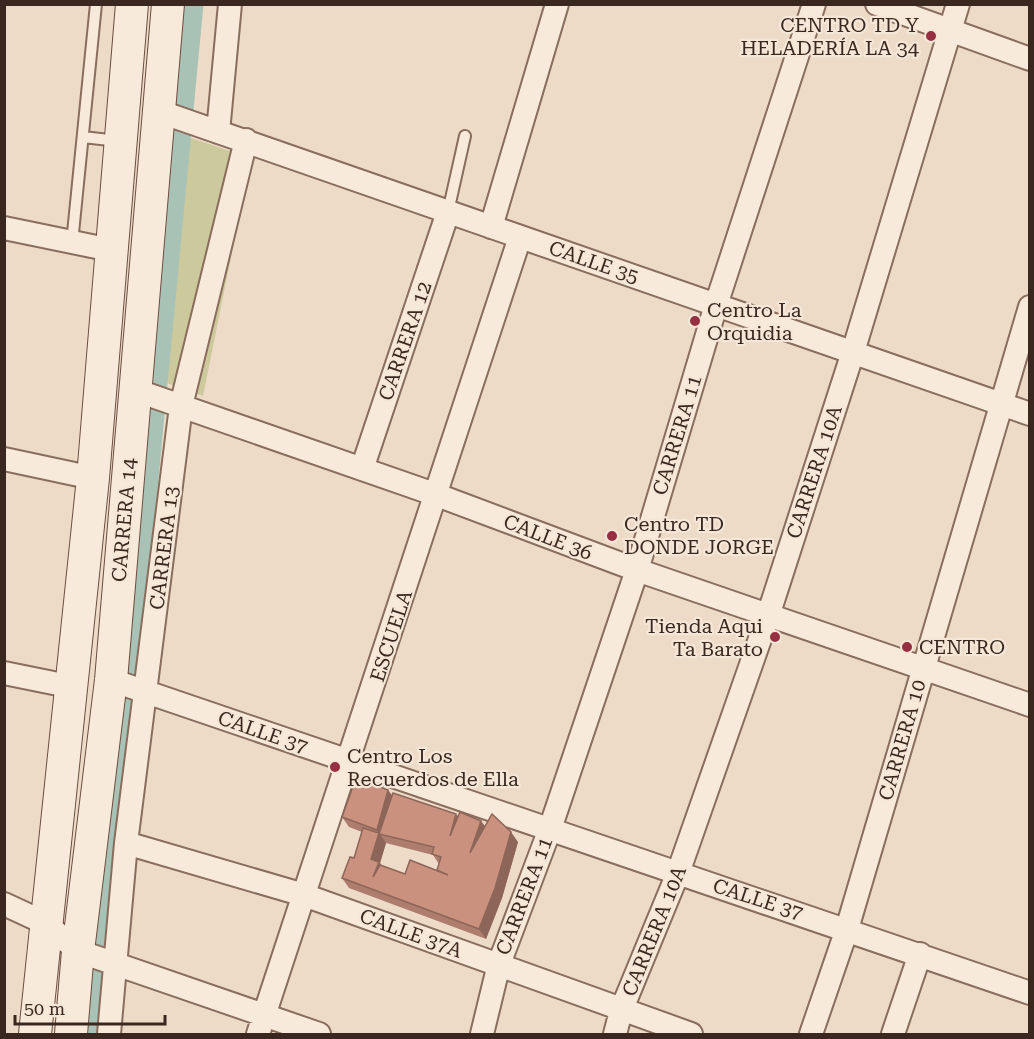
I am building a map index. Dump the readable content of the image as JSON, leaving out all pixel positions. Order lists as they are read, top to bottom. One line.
{"streets":{"main road":["CARRERA 14"],"street":["CALLE 35","CARRERA 12","CARRERA 11","CARRERA 10A","CALLE 36","CARRERA 13","ESCUELA","CALLE 37","CARRERA 10","CALLE 37A"]},"crossings":[["CALLE 35","CARRERA 12"],["CALLE 35","CARRERA 11"],["CALLE 35","CARRERA 10A"],["CALLE 35","CARRERA 14"],["CALLE 35","CARRERA 13"],["CALLE 35","ESCUELA"],["CALLE 35","CARRERA 10"],["CARRERA 12","CALLE 36"],["CARRERA 11","CALLE 36"],["CARRERA 11","CALLE 37"],["CARRERA 11","CALLE 37A"],["CARRERA 10A","CALLE 36"],["CARRERA 10A","CALLE 37"],["CARRERA 10A","CALLE 37A"],["CARRERA 14","CALLE 36"],["CARRERA 14","CARRERA 13"],["CARRERA 14","CALLE 37"],["CALLE 36","CARRERA 13"],["CALLE 36","ESCUELA"],["CALLE 36","CARRERA 10"],["CARRERA 13","CALLE 37"],["CARRERA 13","CALLE 37A"],["ESCUELA","CALLE 37"],["ESCUELA","CALLE 37A"],["CALLE 37","CARRERA 10"]],"places":["CENTRO TD Y HELADERÍA LA 34","Centro La Orquidia","Centro TD DONDE JORGE","Tienda Aqui Ta Barato","CENTRO","Centro Los Recuerdos de Ella"],"scale_bar":"50 m"}
